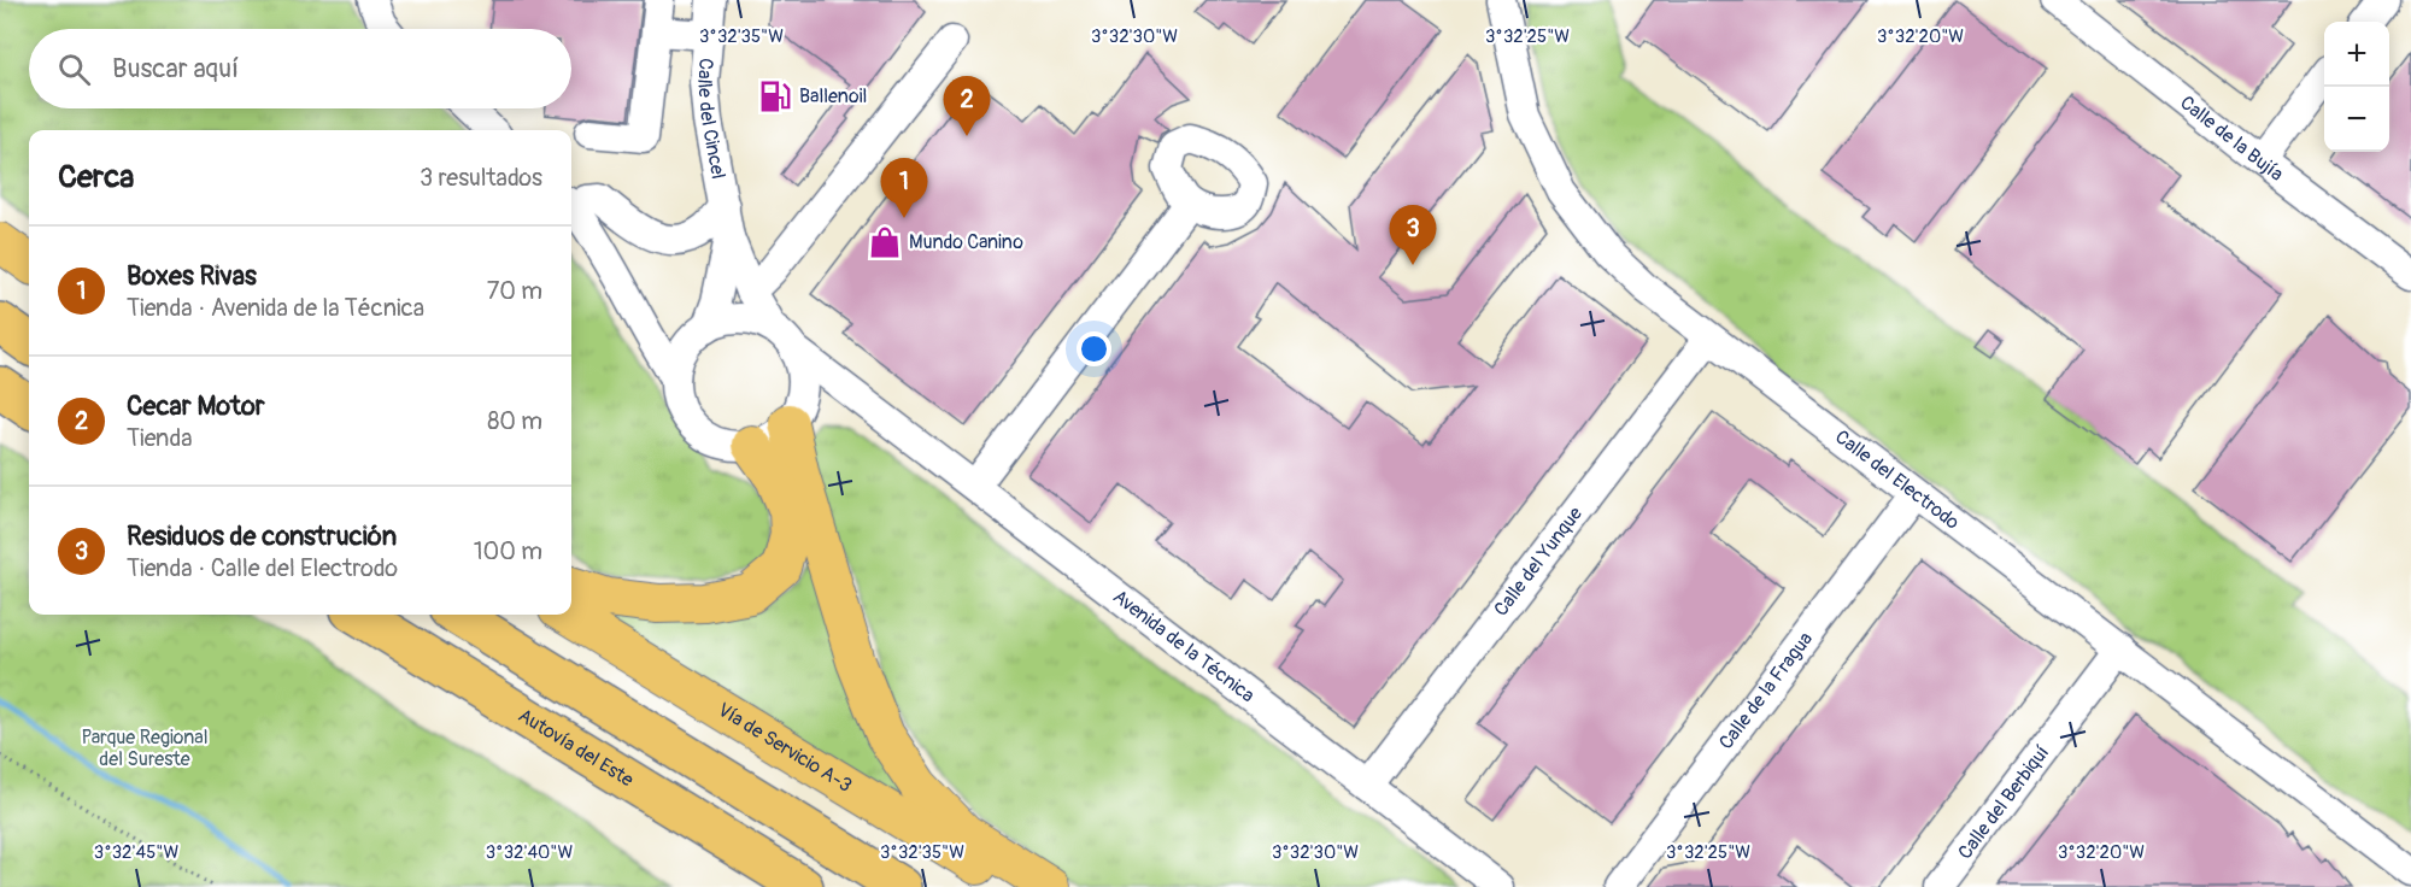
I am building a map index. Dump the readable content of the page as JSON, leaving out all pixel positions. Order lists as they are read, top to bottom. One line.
{"streets":{"highway":["Autovía del Este"],"main road":["Vía de Servicio A-3"],"street":["Calle del Cincel","Calle de la Bujía","Calle del Electrodo","Calle del Yunque","Avenida de la Técnica","Calle de la Fragua","Calle del Berbiquí"]},"crossings":[["Calle del Electrodo","Calle del Yunque"],["Calle del Electrodo","Calle de la Fragua"],["Calle del Electrodo","Calle del Berbiquí"],["Calle del Yunque","Avenida de la Técnica"]],"parks":["Parque Regional del Sureste"],"places":{"fuel station":["Ballenoil"],"shop":["Mundo Canino"]},"page":{"map_buttons":["+","−"],"search":"Buscar aquí","pins":["2","1","3"],"heading":["Cerca","3 resultados"],"list":[{"mark":"1","name":"Boxes Rivas","note":"Tienda · Avenida de la Técnica","value":"70 m"},{"mark":"2","name":"Cecar Motor","note":"Tienda","value":"80 m"},{"mark":"3","name":"Residuos de construción","note":"Tienda · Calle del Electrodo","value":"100 m"}]},"coordinates":["3°32'35\"W","3°32'30\"W","3°32'25\"W","3°32'20\"W","3°32'45\"W","3°32'40\"W"]}
